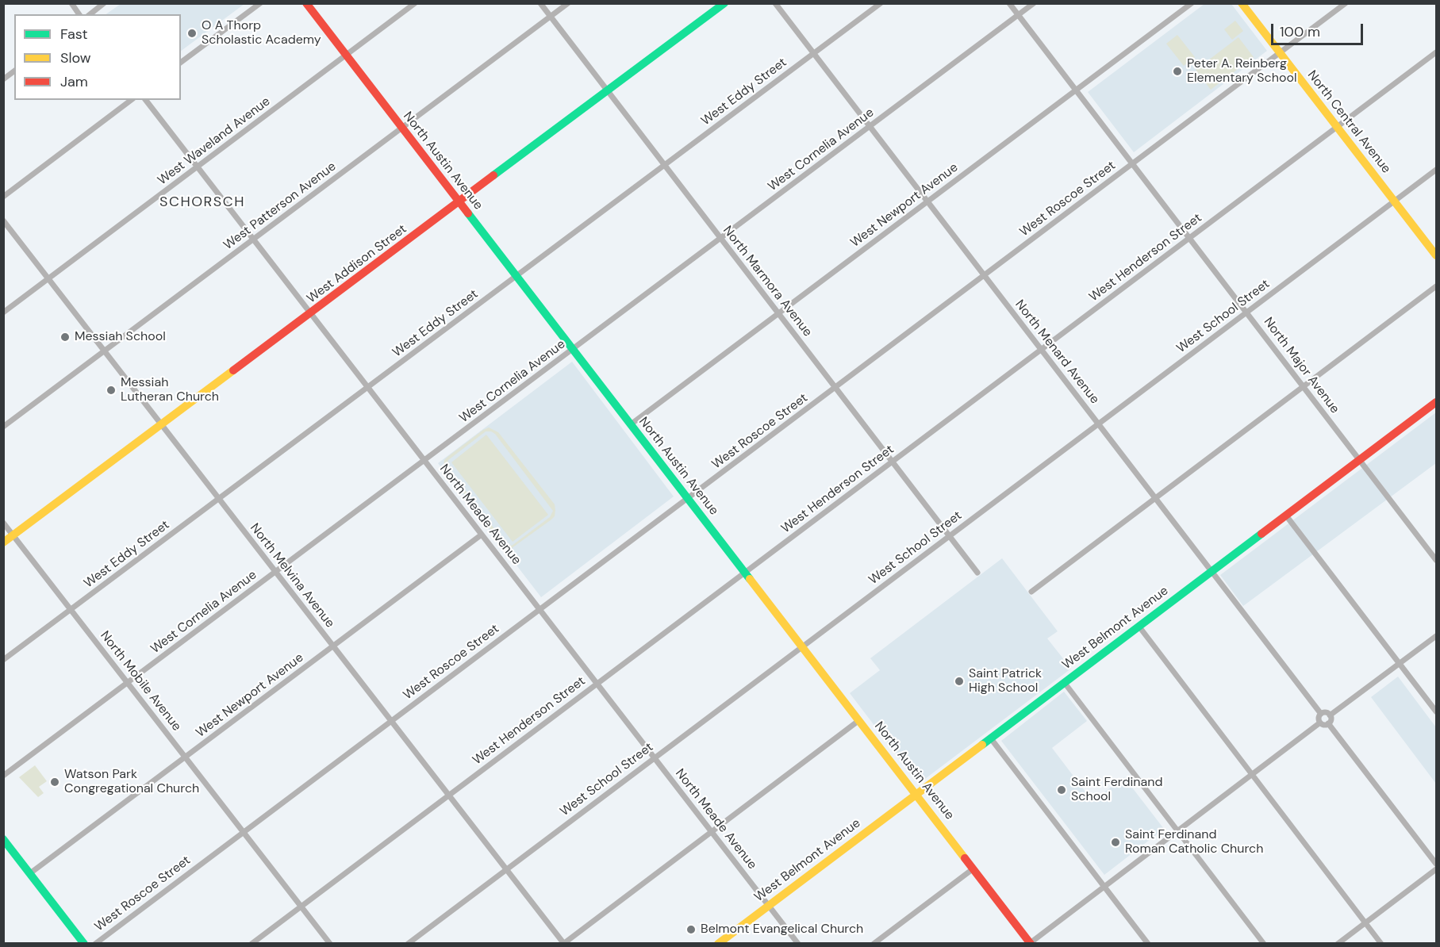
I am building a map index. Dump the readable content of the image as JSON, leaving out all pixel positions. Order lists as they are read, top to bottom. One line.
{"streets":{"street":["West Eddy Street","North Central Avenue","West Waveland Avenue","West Cornelia Avenue","North Austin Avenue","West Roscoe Street","West Newport Avenue","West Patterson Avenue","West Henderson Street","West Addison Street","North Marmora Avenue","West School Street","North Menard Avenue","North Major Avenue","North Meade Avenue","North Melvina Avenue","West Belmont Avenue","North Mobile Avenue"]},"crossings":[["West Eddy Street","North Austin Avenue"],["West Eddy Street","North Marmora Avenue"],["West Eddy Street","North Menard Avenue"],["West Eddy Street","North Meade Avenue"],["West Eddy Street","North Melvina Avenue"],["West Eddy Street","North Mobile Avenue"],["North Central Avenue","West Roscoe Street"],["North Central Avenue","West Henderson Street"],["North Central Avenue","West School Street"],["West Waveland Avenue","North Austin Avenue"],["West Waveland Avenue","North Meade Avenue"],["West Waveland Avenue","North Melvina Avenue"],["West Cornelia Avenue","North Austin Avenue"],["West Cornelia Avenue","North Marmora Avenue"],["West Cornelia Avenue","North Menard Avenue"],["West Cornelia Avenue","North Major Avenue"],["West Cornelia Avenue","North Meade Avenue"],["West Cornelia Avenue","North Melvina Avenue"],["West Cornelia Avenue","North Mobile Avenue"],["North Austin Avenue","West Roscoe Street"],["North Austin Avenue","West Newport Avenue"],["North Austin Avenue","West Patterson Avenue"],["North Austin Avenue","West Henderson Street"],["North Austin Avenue","West Addison Street"],["North Austin Avenue","West School Street"],["North Austin Avenue","West Belmont Avenue"],["West Roscoe Street","North Marmora Avenue"],["West Roscoe Street","North Menard Avenue"],["West Roscoe Street","North Major Avenue"],["West Roscoe Street","North Meade Avenue"],["West Roscoe Street","North Melvina Avenue"],["West Roscoe Street","North Mobile Avenue"],["West Newport Avenue","North Marmora Avenue"],["West Newport Avenue","North Menard Avenue"],["West Newport Avenue","North Major Avenue"],["West Newport Avenue","North Meade Avenue"],["West Newport Avenue","North Melvina Avenue"],["West Newport Avenue","North Mobile Avenue"],["West Patterson Avenue","North Marmora Avenue"],["West Patterson Avenue","North Meade Avenue"],["West Patterson Avenue","North Melvina Avenue"],["West Henderson Street","North Marmora Avenue"],["West Henderson Street","North Menard Avenue"],["West Henderson Street","North Major Avenue"],["West Henderson Street","North Meade Avenue"],["West Henderson Street","North Melvina Avenue"],["West Henderson Street","North Mobile Avenue"],["West Addison Street","North Marmora Avenue"],["West Addison Street","North Meade Avenue"],["West Addison Street","North Melvina Avenue"],["West Addison Street","North Mobile Avenue"],["North Marmora Avenue","West School Street"],["West School Street","North Menard Avenue"],["West School Street","North Major Avenue"],["West School Street","North Meade Avenue"],["West School Street","North Melvina Avenue"],["North Menard Avenue","West Belmont Avenue"],["North Major Avenue","West Belmont Avenue"],["North Meade Avenue","West Belmont Avenue"]],"districts":["SCHORSCH"],"places":["O A Thorp Scholastic Academy","Peter A. Reinberg Elementary School","Messiah School","Messiah Lutheran Church","Saint Patrick High School","Watson Park Congregational Church","Saint Ferdinand School","Saint Ferdinand Roman Catholic Church","Belmont Evangelical Church"],"legend":["Fast","Slow","Jam"],"scale_bar":"100 m"}
